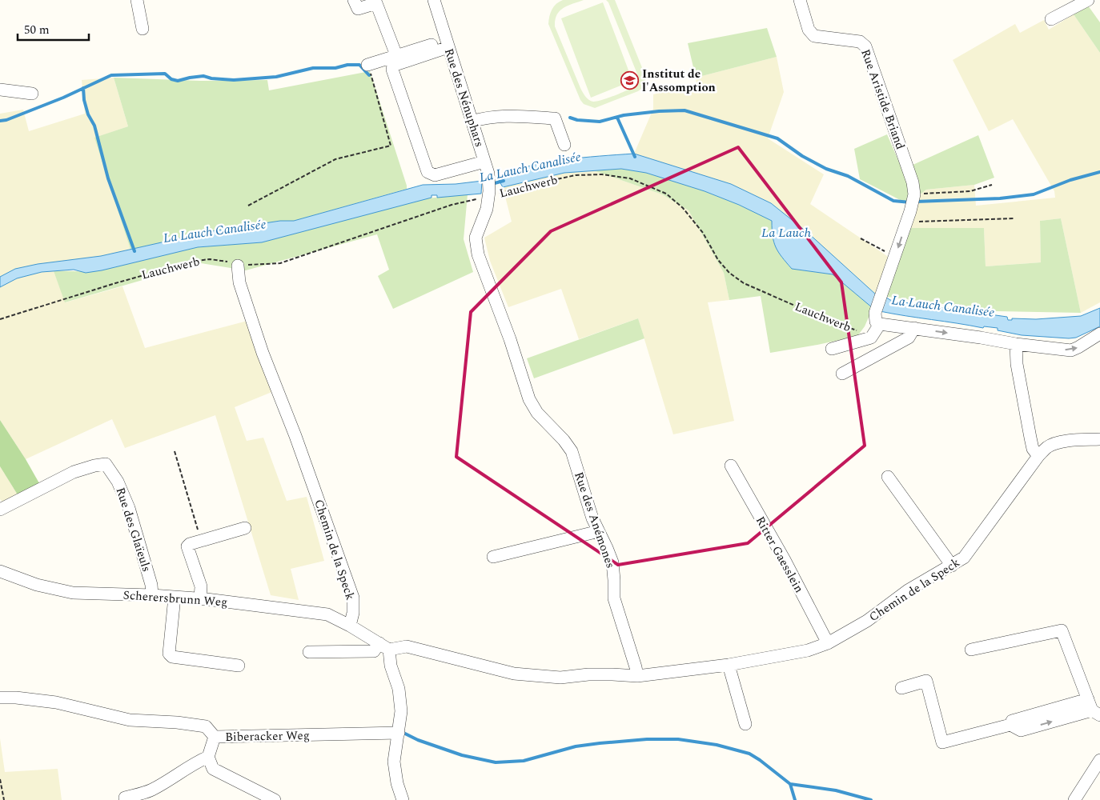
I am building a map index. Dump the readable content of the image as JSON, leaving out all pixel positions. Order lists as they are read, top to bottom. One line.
{"streets":{"street":["Rue des Nénuphars","Rue Aristide Briand","Rue des Anémones","Rue des Glaïeuls","Chemin de la Speck","Ritter Gaesslein","Scherersbrunn Weg","Biberacker Weg"],"path":["Lauchwerb"]},"crossings":[["Rue des Nénuphars","Lauchwerb"],["Rue des Nénuphars","Rue des Anémones"],["Lauchwerb","Rue des Anémones"],["Lauchwerb","Chemin de la Speck"],["Rue des Anémones","Chemin de la Speck"],["Rue des Glaïeuls","Scherersbrunn Weg"],["Chemin de la Speck","Ritter Gaesslein"],["Chemin de la Speck","Scherersbrunn Weg"]],"water":["La Lauch Canalisée","La Lauch"],"places":{"school or university":["Institut de l'Assomption"]},"scale_bar":"50 m"}
